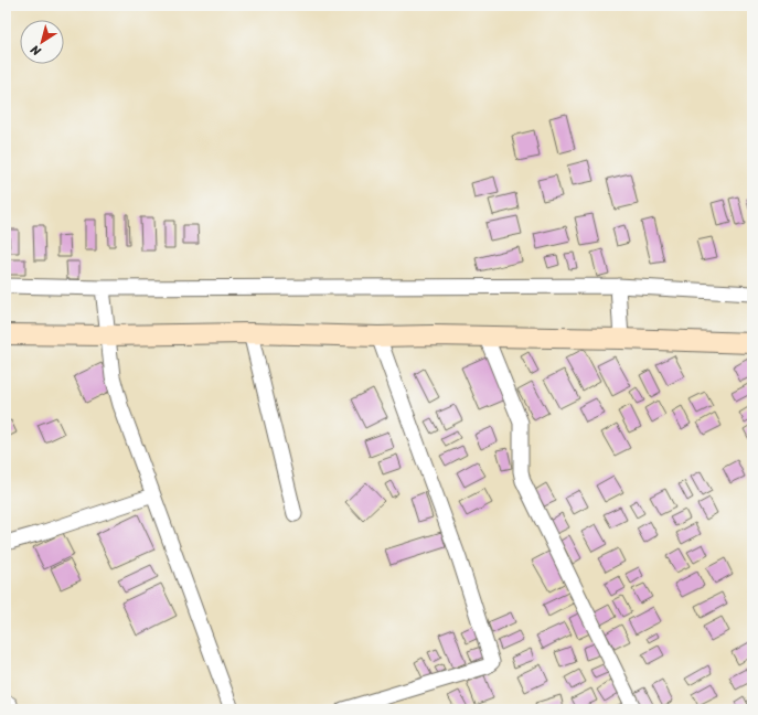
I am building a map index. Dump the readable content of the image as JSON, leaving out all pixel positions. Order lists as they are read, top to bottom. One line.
{"north":"bottom left"}
